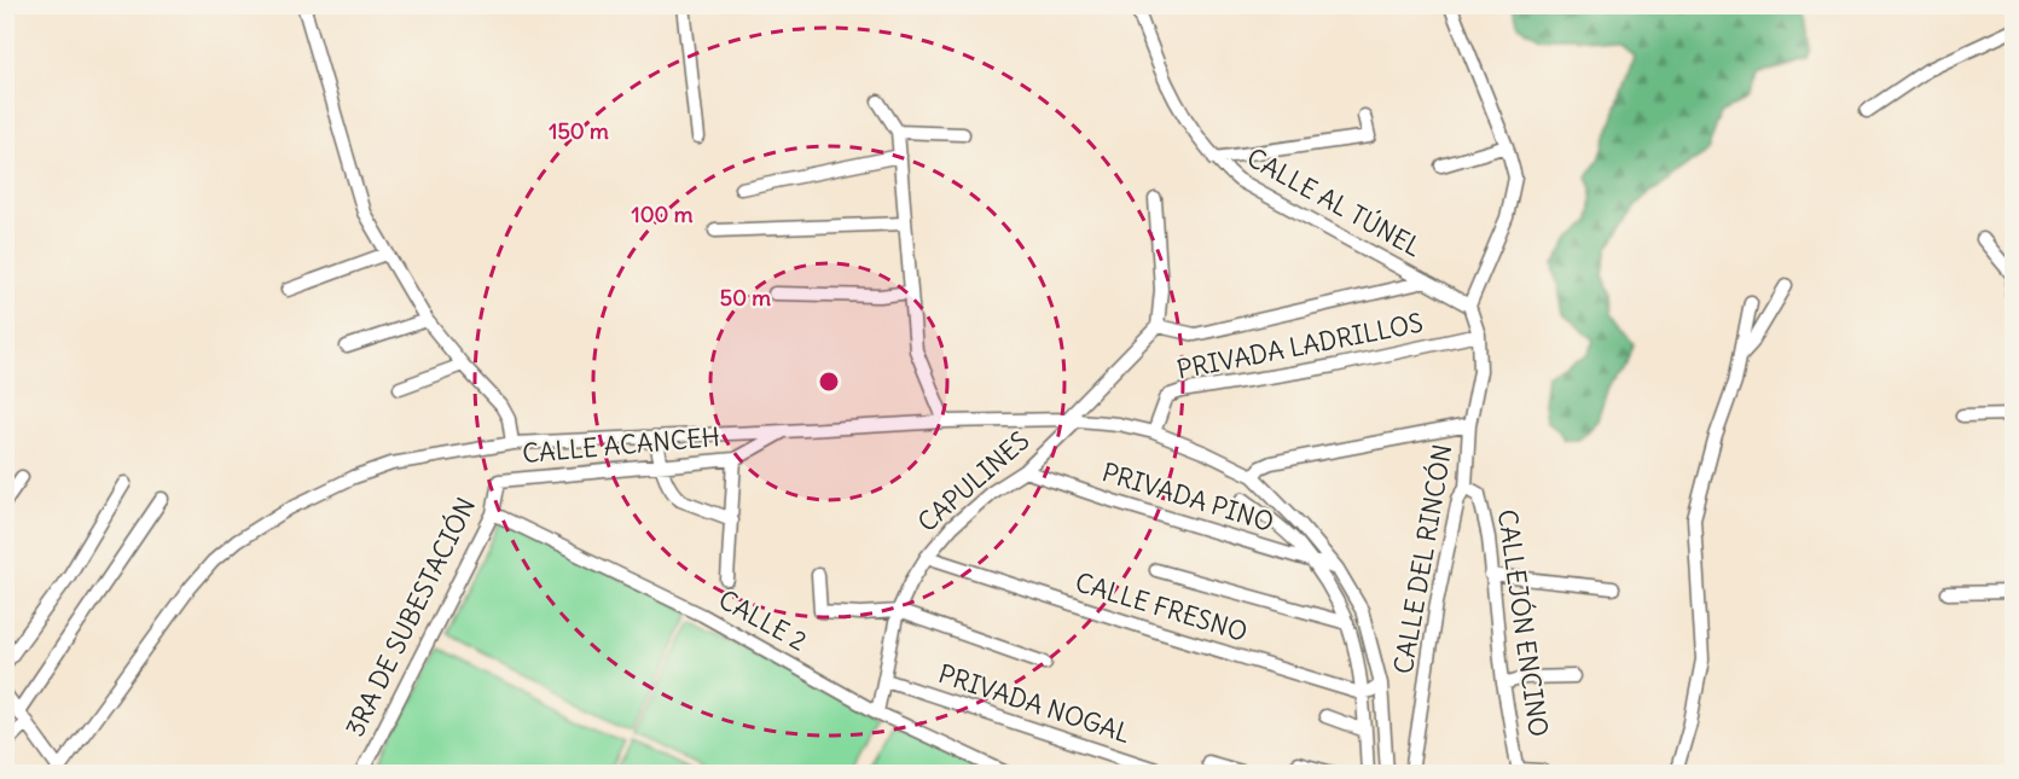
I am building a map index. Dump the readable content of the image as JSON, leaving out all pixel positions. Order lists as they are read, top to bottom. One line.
{"streets":{"street":["CALLE AL TÚNEL","PRIVADA LADRILLOS","CALLE ACANCEH","CAPULINES","PRIVADA PINO","CALLE DEL RINCÓN","CALLE FRESNO","3RA DE SUBESTACIÓN","CALLE 2","CALLEJÓN ENCINO","PRIVADA NOGAL"]},"crossings":[["CALLE AL TÚNEL","CALLE DEL RINCÓN"],["PRIVADA LADRILLOS","CALLE DEL RINCÓN"],["CALLE ACANCEH","3RA DE SUBESTACIÓN"],["CAPULINES","PRIVADA PINO"],["CAPULINES","CALLE FRESNO"],["CAPULINES","CALLE 2"],["CAPULINES","PRIVADA NOGAL"],["CALLE DEL RINCÓN","CALLEJÓN ENCINO"],["3RA DE SUBESTACIÓN","CALLE 2"]],"rings":["150 m","100 m","50 m"]}
